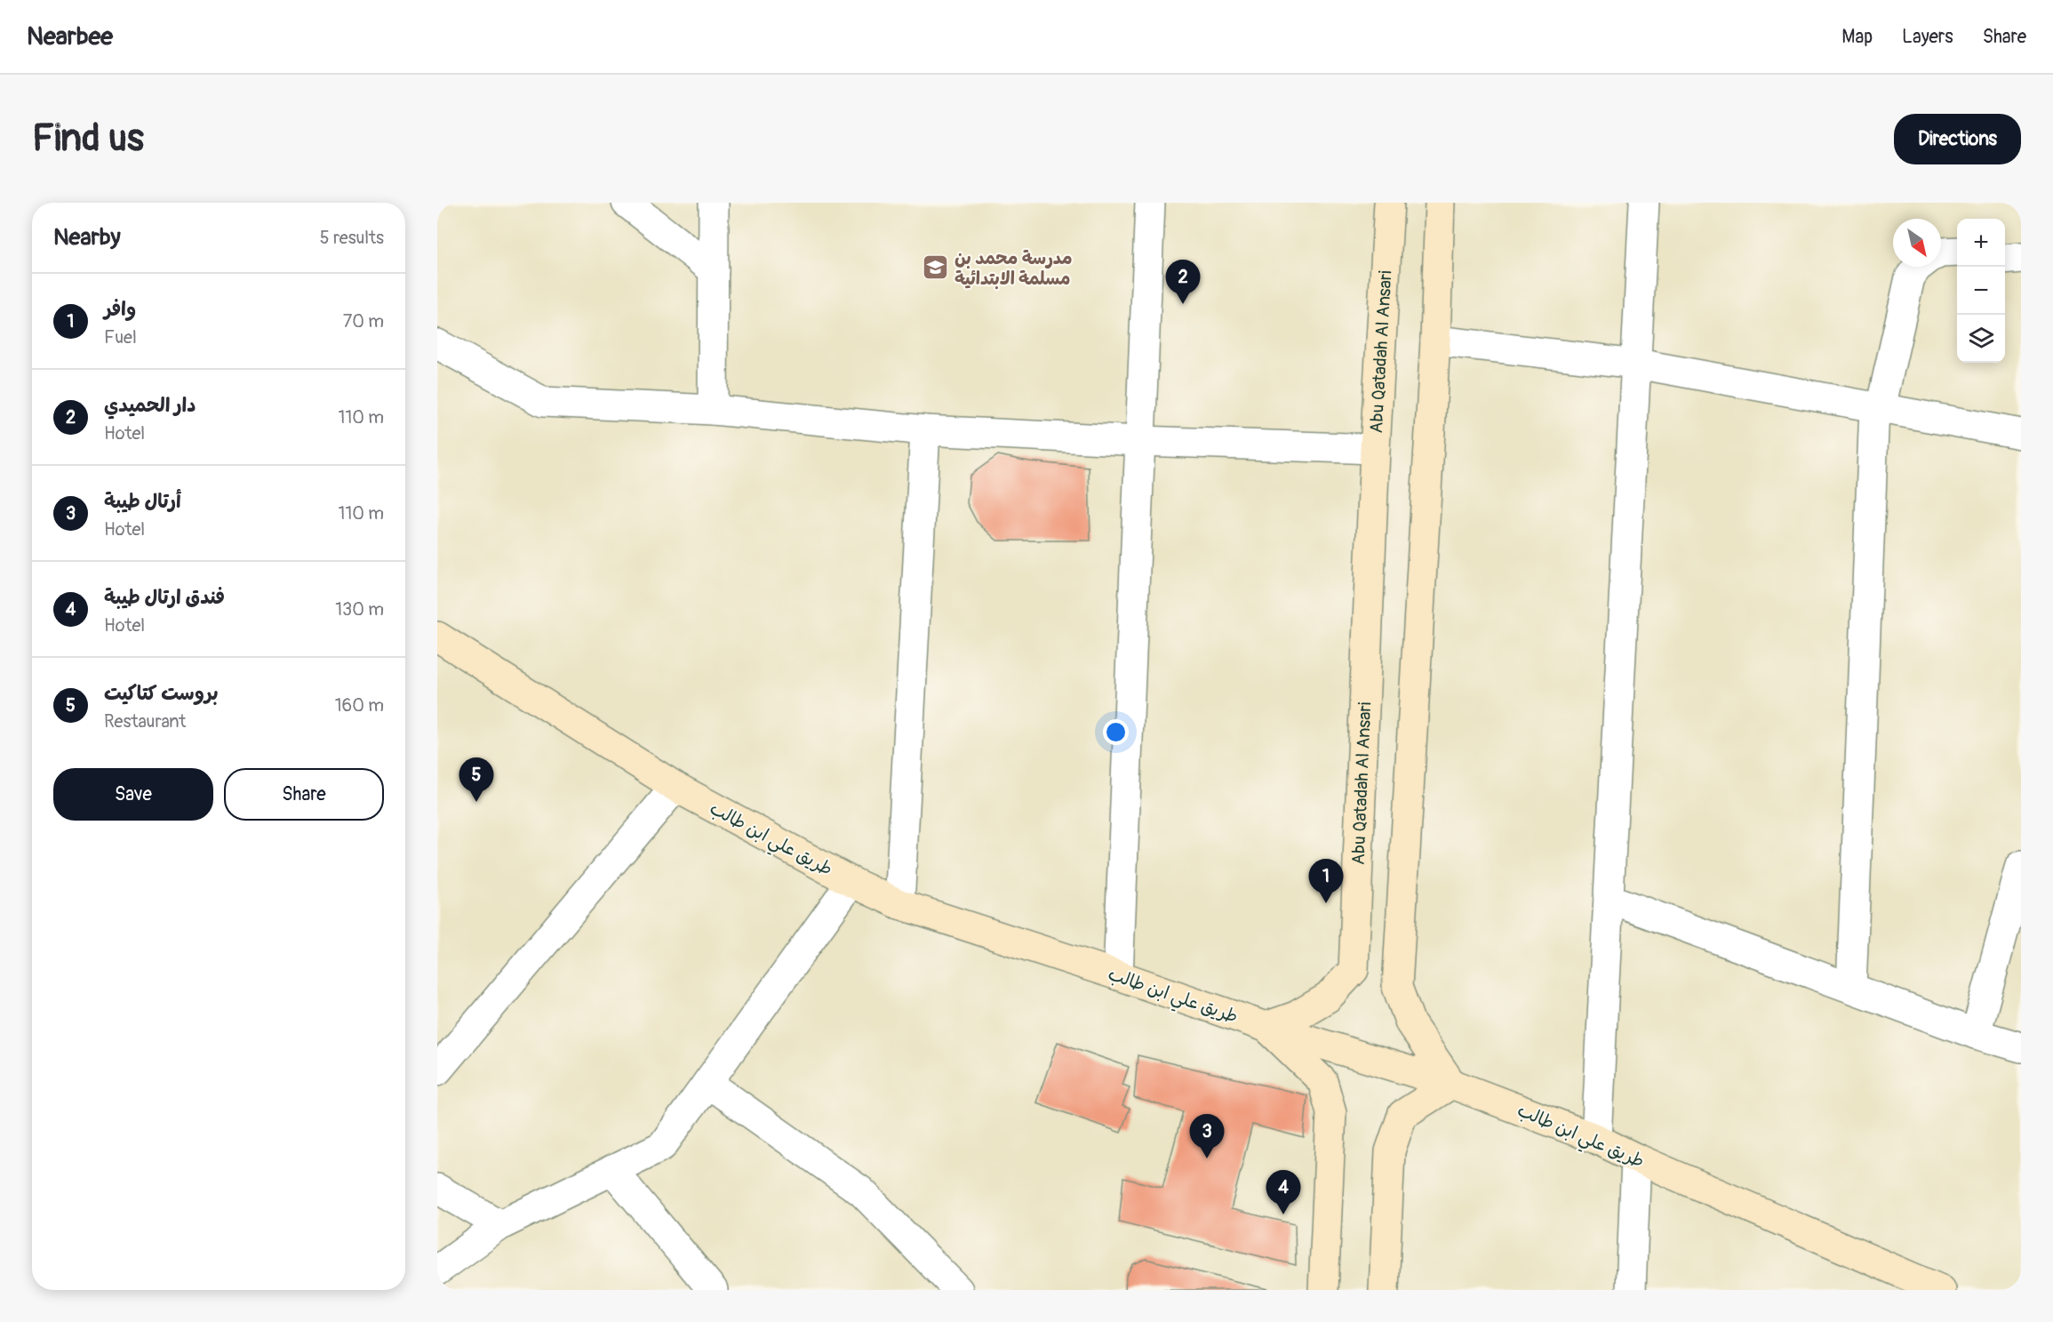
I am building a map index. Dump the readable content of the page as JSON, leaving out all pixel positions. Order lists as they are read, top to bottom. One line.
{"streets":{"main road":["Abu Qatadah Al Ansari","طريق علي ابن طالب"]},"crossings":[["Abu Qatadah Al Ansari","طريق علي ابن طالب"]],"places":{"school or university":["مدرسة محمد بن مسلمة الابتدائية"]},"north":"bottom right","page":{"header":"Nearbee","nav":["Map","Layers","Share"],"buttons":["Directions",["Save","Share"]],"title":"Find us","heading":["Nearby","5 results"],"map_buttons":["+","−"],"pins":["2","5","1","3","4"],"list":[{"mark":"1","name":"وافر","note":"Fuel","value":"70 m"},{"mark":"2","name":"دار الحميدي","note":"Hotel","value":"110 m"},{"mark":"3","name":"أرتال طيبة","note":"Hotel","value":"110 m"},{"mark":"4","name":"فندق ارتال طيبة","note":"Hotel","value":"130 m"},{"mark":"5","name":"بروست كتاكيت","note":"Restaurant","value":"160 m"}]}}
